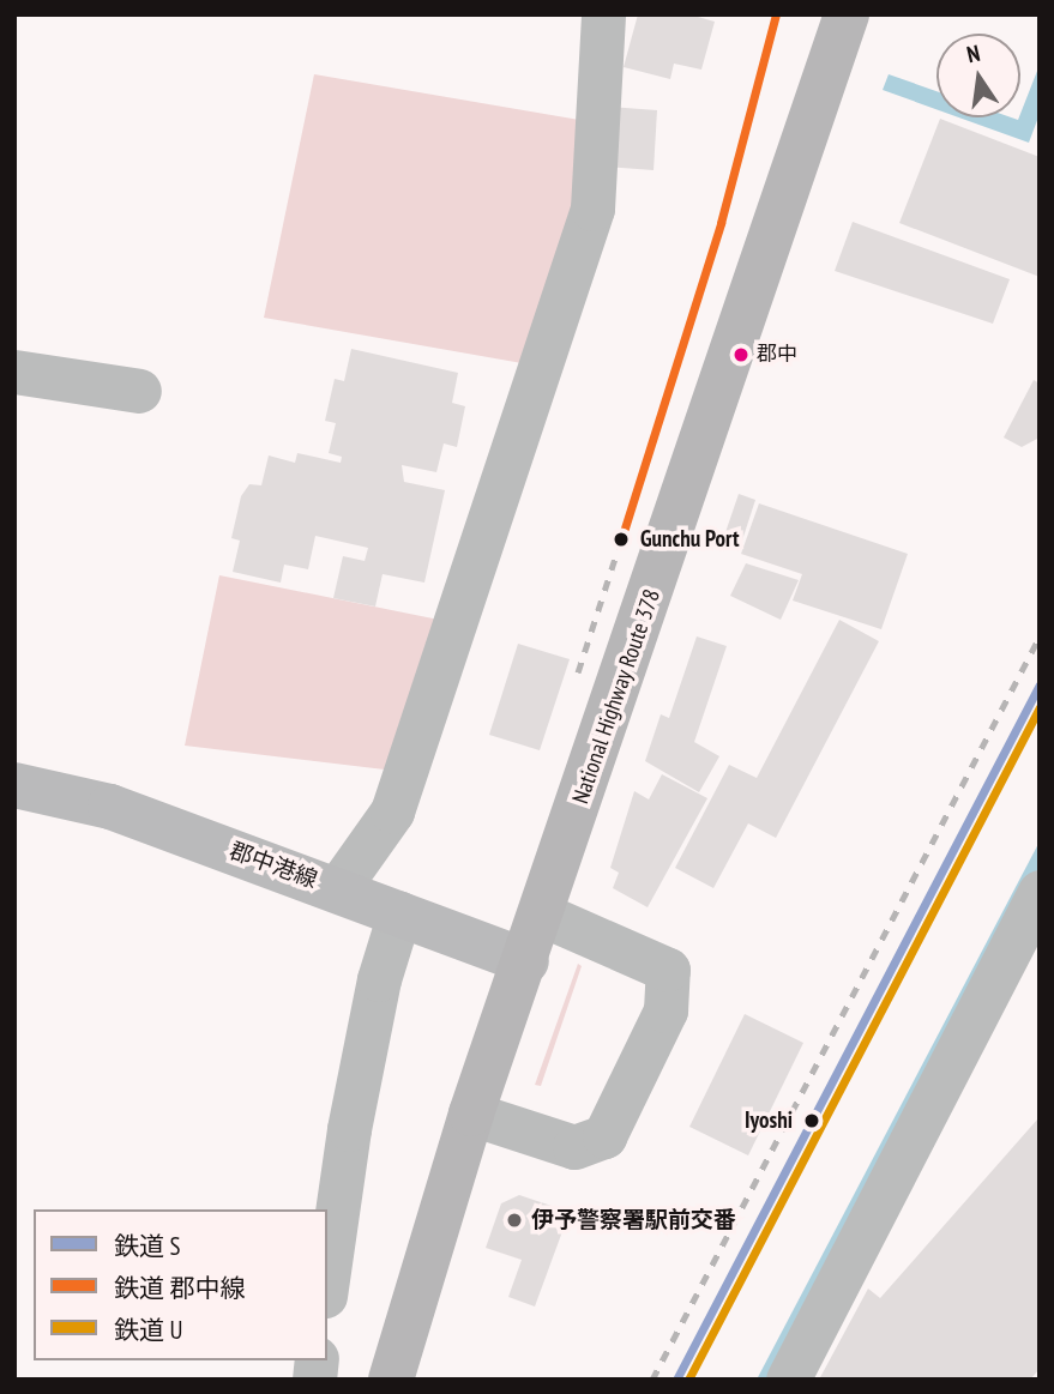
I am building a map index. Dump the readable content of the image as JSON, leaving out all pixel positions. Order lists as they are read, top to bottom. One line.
{"streets":{"highway":["National Highway Route 378"],"main road":["郡中港線"]},"crossings":[["National Highway Route 378","郡中港線"]],"places":["郡中","Gunchu Port","Iyoshi","伊予警察署駅前交番"],"lines":["rail line 郡中線","rail line S","rail line U"],"legend":["鉄道 S","鉄道 郡中線","鉄道 U"],"north":"top"}
